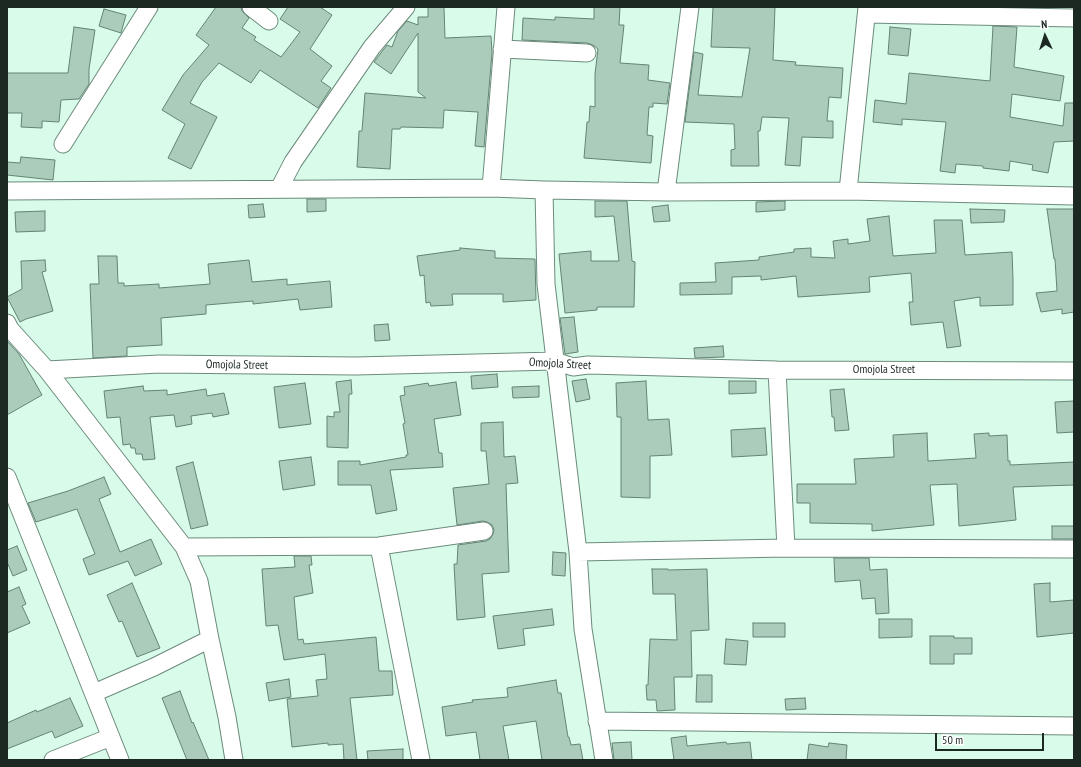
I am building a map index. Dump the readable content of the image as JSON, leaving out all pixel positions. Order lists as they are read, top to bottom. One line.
{"streets":{"street":["Omojola Street"]},"scale_bar":"50 m","north":"top"}
